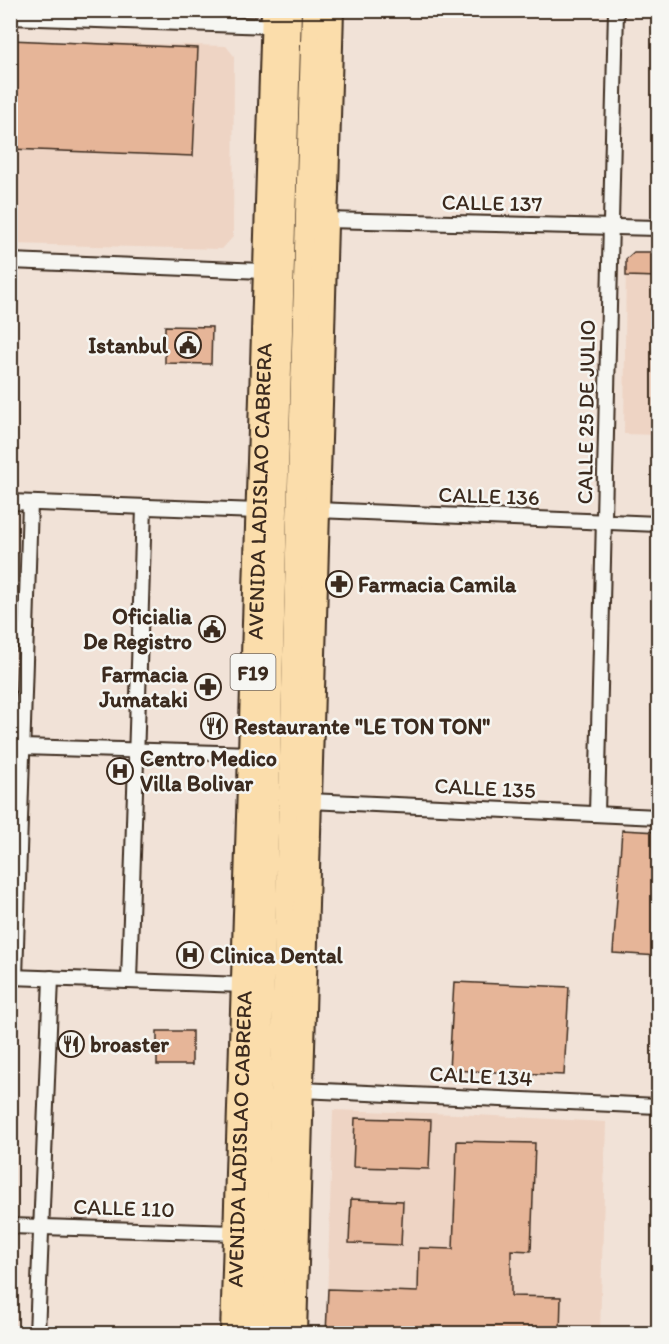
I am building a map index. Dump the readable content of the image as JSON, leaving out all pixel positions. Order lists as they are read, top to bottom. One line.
{"streets":{"highway":["AVENIDA LADISLAO CABRERA","F19"],"street":["CALLE 137","CALLE 25 DE JULIO","CALLE 136","CALLE 135","CALLE 134","CALLE 110"]},"crossings":[["CALLE 137","CALLE 25 DE JULIO"],["CALLE 25 DE JULIO","CALLE 136"],["CALLE 25 DE JULIO","CALLE 135"],["AVENIDA LADISLAO CABRERA","CALLE 110"]],"places":{"public building":["Istanbul","Oficialia De Registro"],"pharmacy":["Farmacia Camila","Farmacia Jumataki"],"restaurant":["Restaurante \"LE TON TON\"","broaster"],"hospital":["Centro Medico Villa Bolivar","Clinica Dental"]}}
